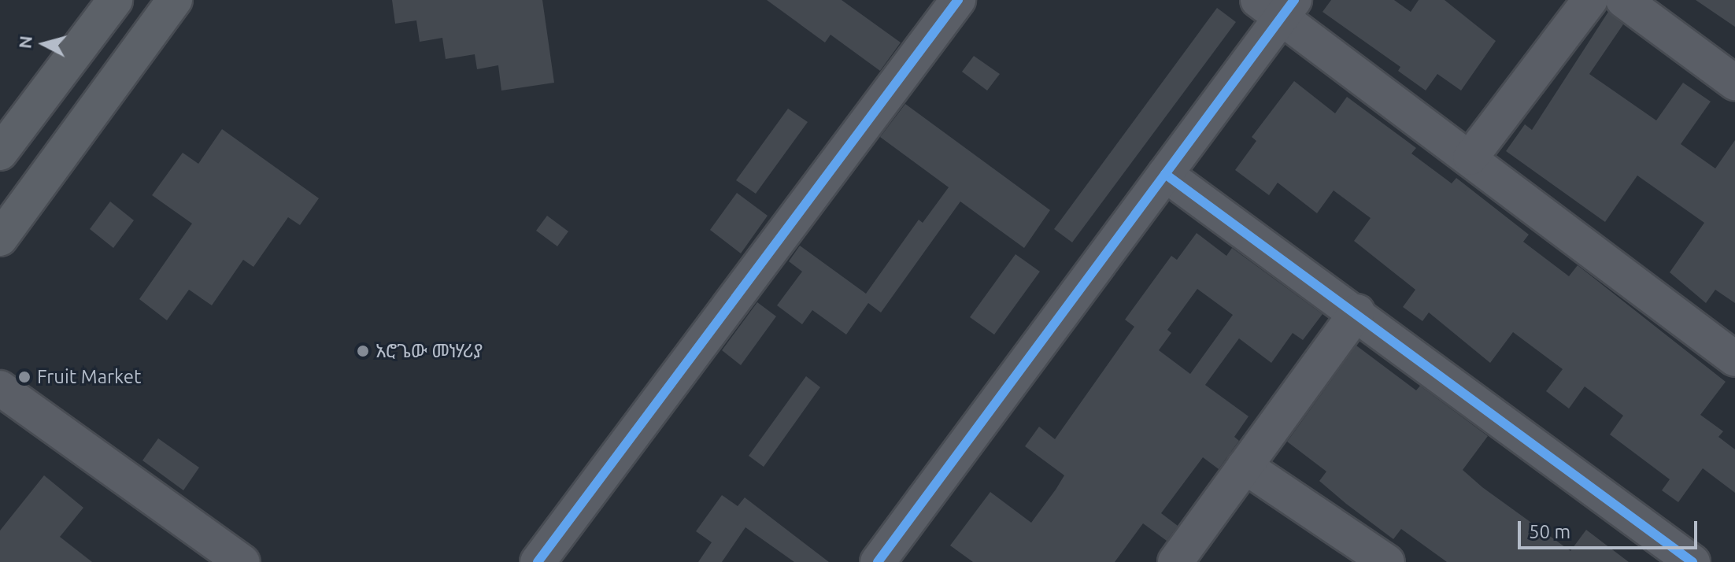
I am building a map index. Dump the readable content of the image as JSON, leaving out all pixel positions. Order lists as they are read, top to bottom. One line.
{"places":["አሮጌው መነሃሪያ","Fruit Market"],"scale_bar":"50 m","north":"left"}
